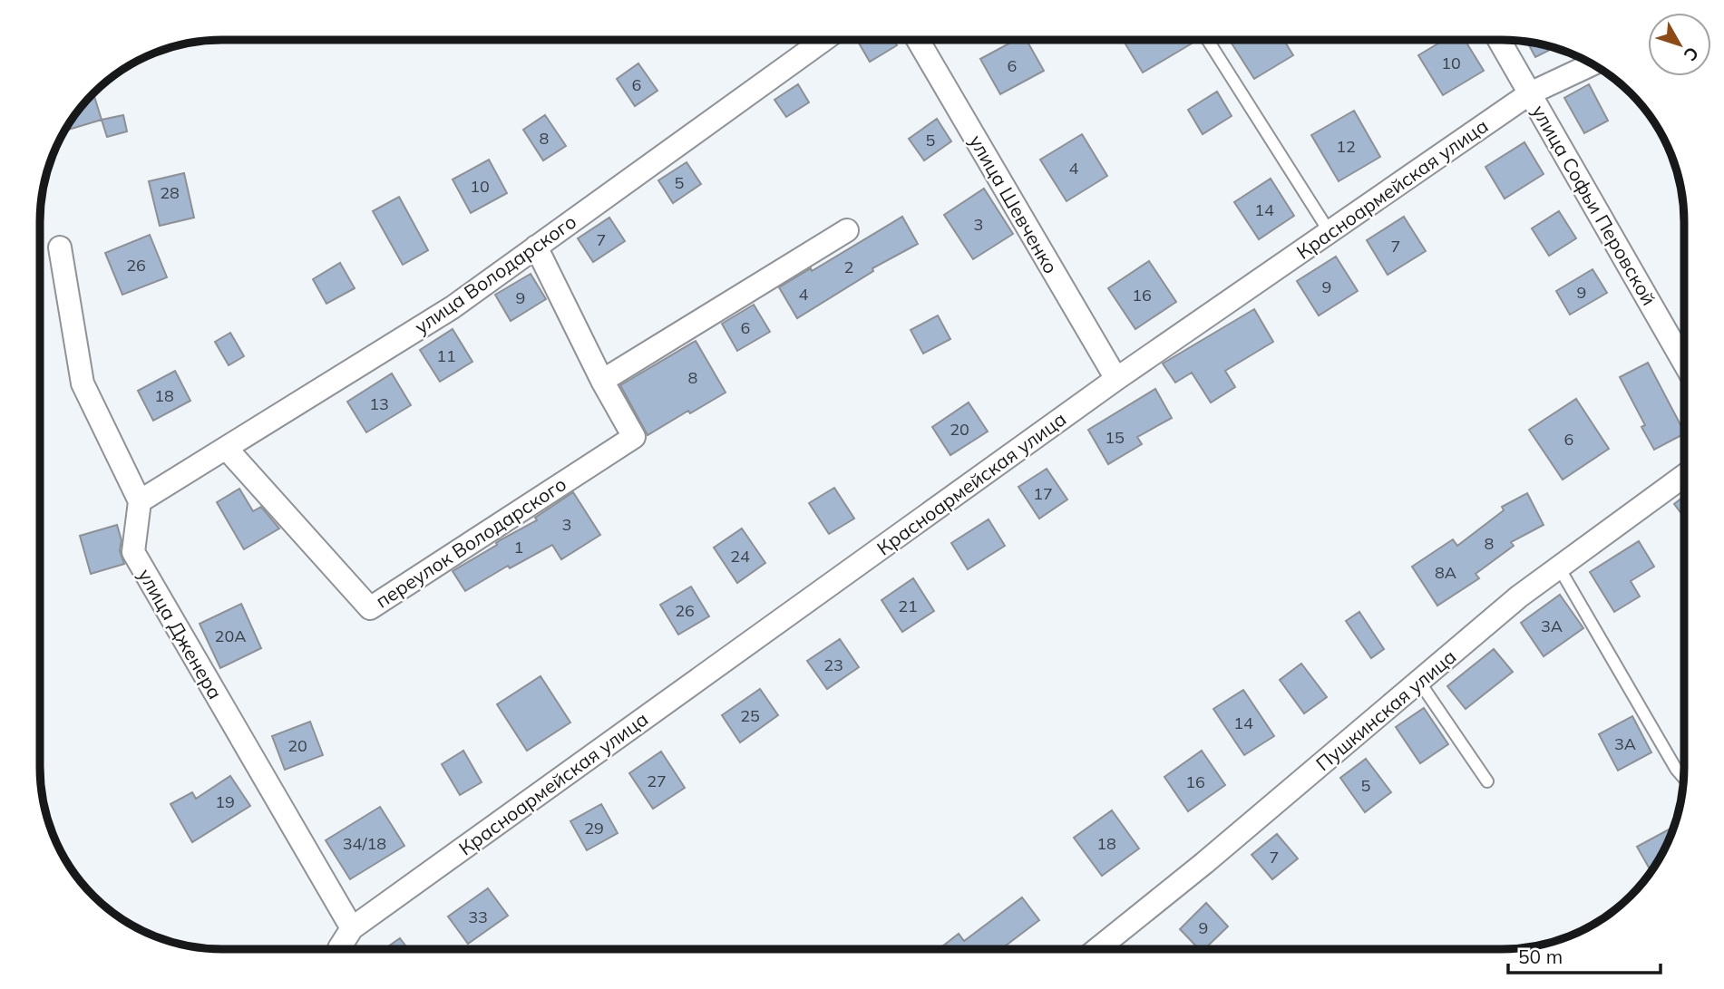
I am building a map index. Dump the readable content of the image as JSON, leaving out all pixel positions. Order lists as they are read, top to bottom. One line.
{"streets":{"street":["Красноармейская улица","улица Шевченко","улица Софьи Перовской","улица Володарского","переулок Володарского","улица Дженера","Пушкинская улица"]},"crossings":[["Красноармейская улица","улица Шевченко"],["Красноармейская улица","улица Софьи Перовской"],["Красноармейская улица","улица Дженера"],["улица Володарского","переулок Володарского"],["улица Володарского","улица Дженера"]],"house_numbers":["10","6","6","8","5","12","4","5","10","28","14","3","7","7","26","2","9","9","4","16","9","6","11","8","18","13","20","15","6","17","3","8","1","24","8А","21","26","3А","20А","23","25","14","3А","20","27","16","5","19","29","34/18","18","7","33","9"],"scale_bar":"50 m","north":"bottom right"}
